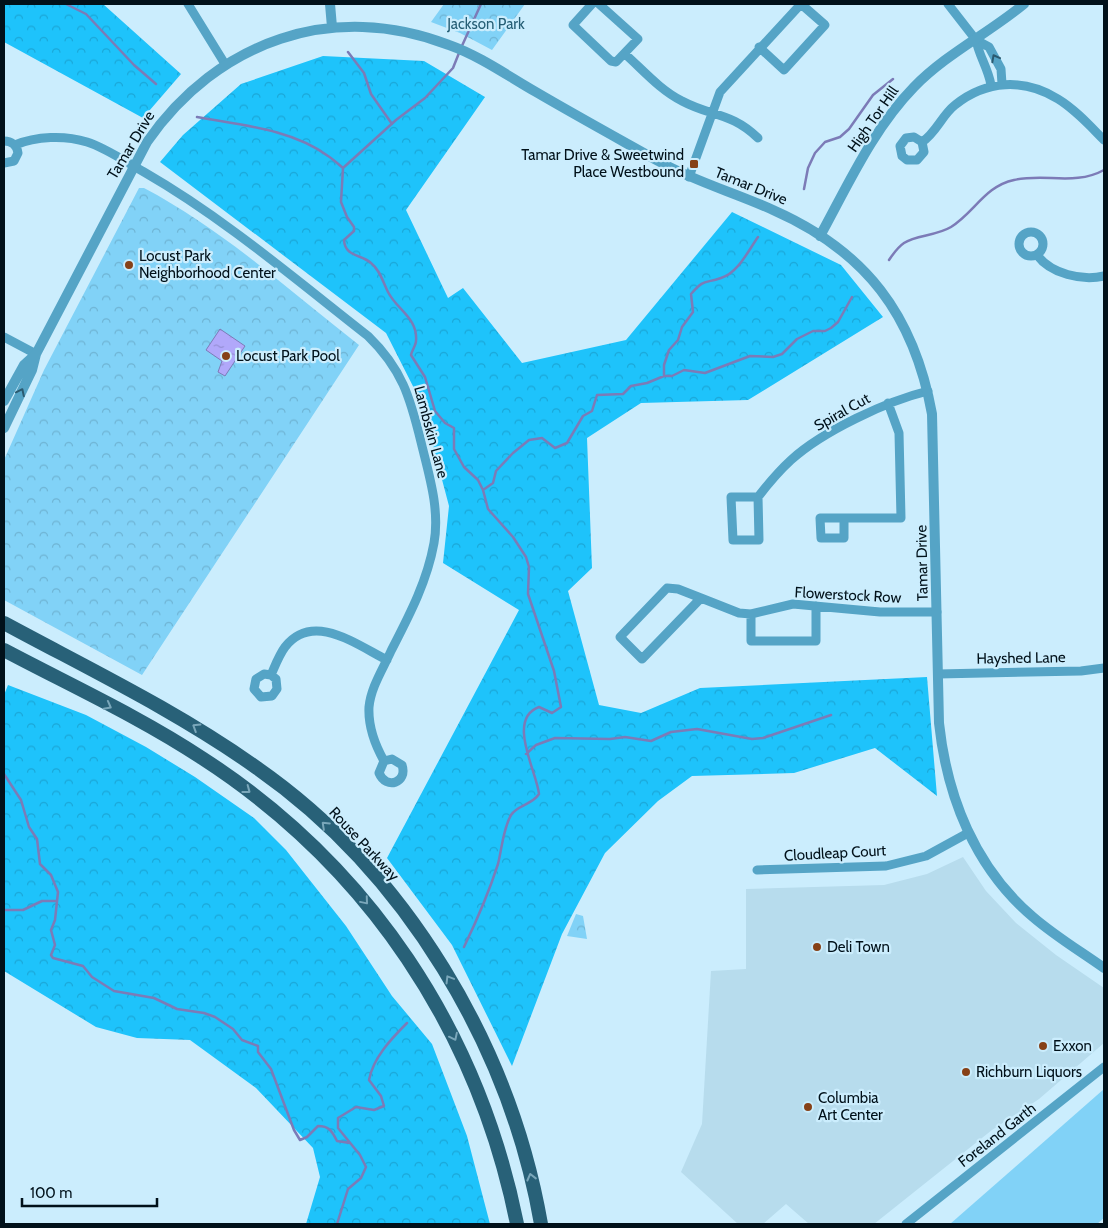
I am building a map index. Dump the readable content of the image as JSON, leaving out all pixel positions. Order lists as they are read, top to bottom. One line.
{"streets":{"main road":["Rouse Parkway"],"street":["High Tor Hill","Tamar Drive","Spiral Cut","Lambskin Lane","Flowerstock Row","Hayshed Lane","Cloudleap Court","Foreland Garth"]},"crossings":[["High Tor Hill","Tamar Drive"],["Tamar Drive","Spiral Cut"],["Tamar Drive","Lambskin Lane"],["Tamar Drive","Flowerstock Row"],["Tamar Drive","Hayshed Lane"],["Tamar Drive","Cloudleap Court"]],"parks":["Jackson Park"],"places":{"transit":["Tamar Drive & Sweetwind Place Westbound"],"other":["Locust Park Neighborhood Center","Locust Park Pool","Deli Town","Exxon","Richburn Liquors","Columbia Art Center"]},"scale_bar":"100 m"}
